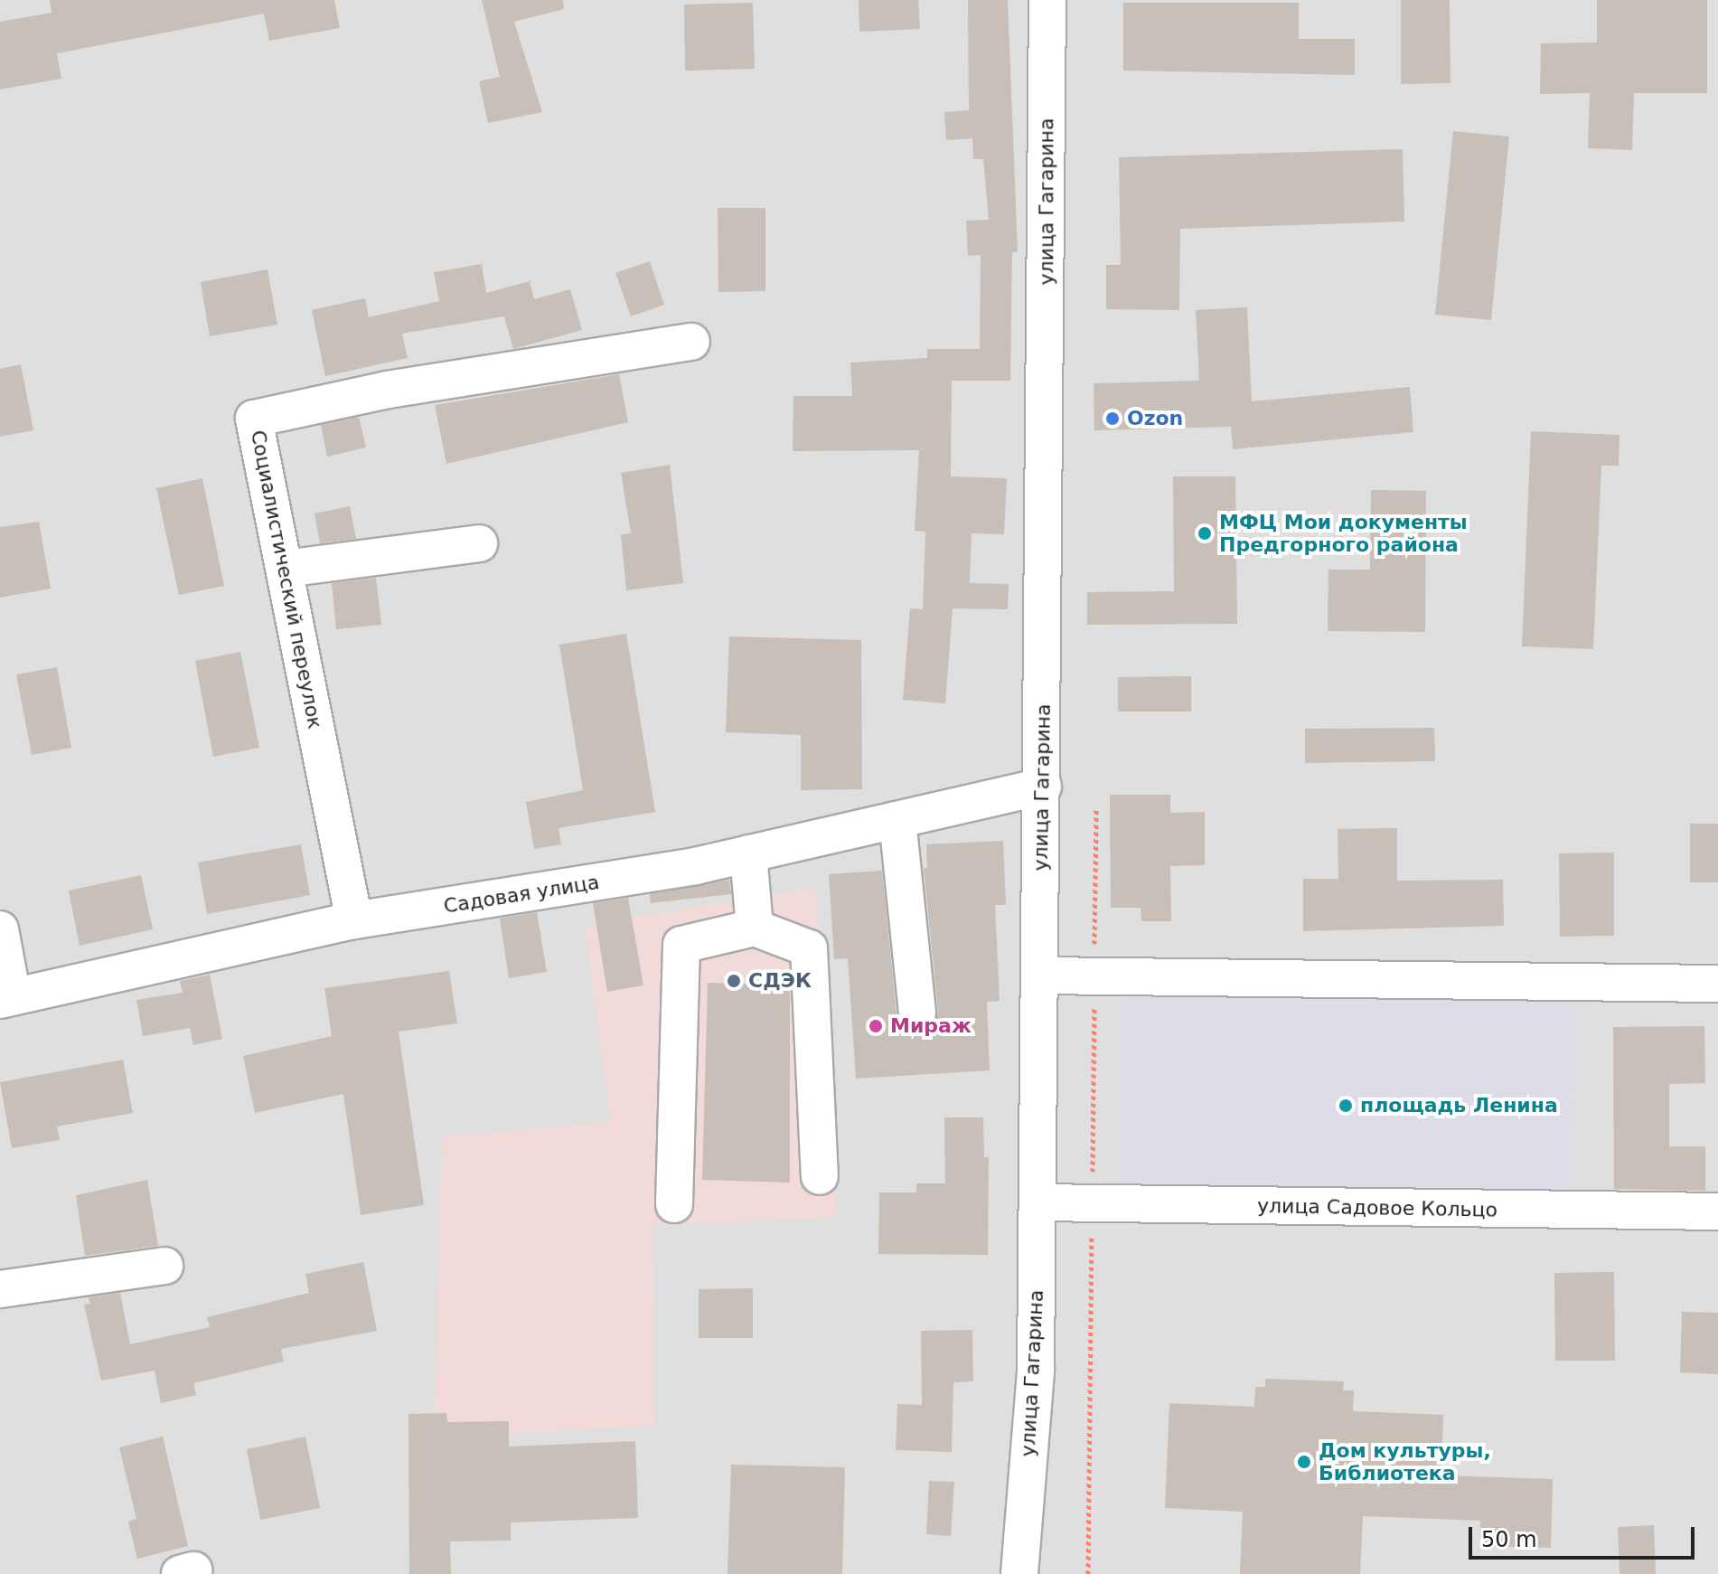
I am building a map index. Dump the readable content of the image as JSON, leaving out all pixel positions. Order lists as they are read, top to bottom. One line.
{"streets":{"street":["улица Гагарина","Социалистический переулок","Садовая улица","улица Садовое Кольцо"]},"crossings":[["улица Гагарина","Садовая улица"],["улица Гагарина","улица Садовое Кольцо"],["Социалистический переулок","Садовая улица"]],"places":["Ozon","МФЦ Мои документы Предгорного района","СДЭК","Мираж","площадь Ленина","Дом культуры, Библиотека"],"scale_bar":"50 m"}
